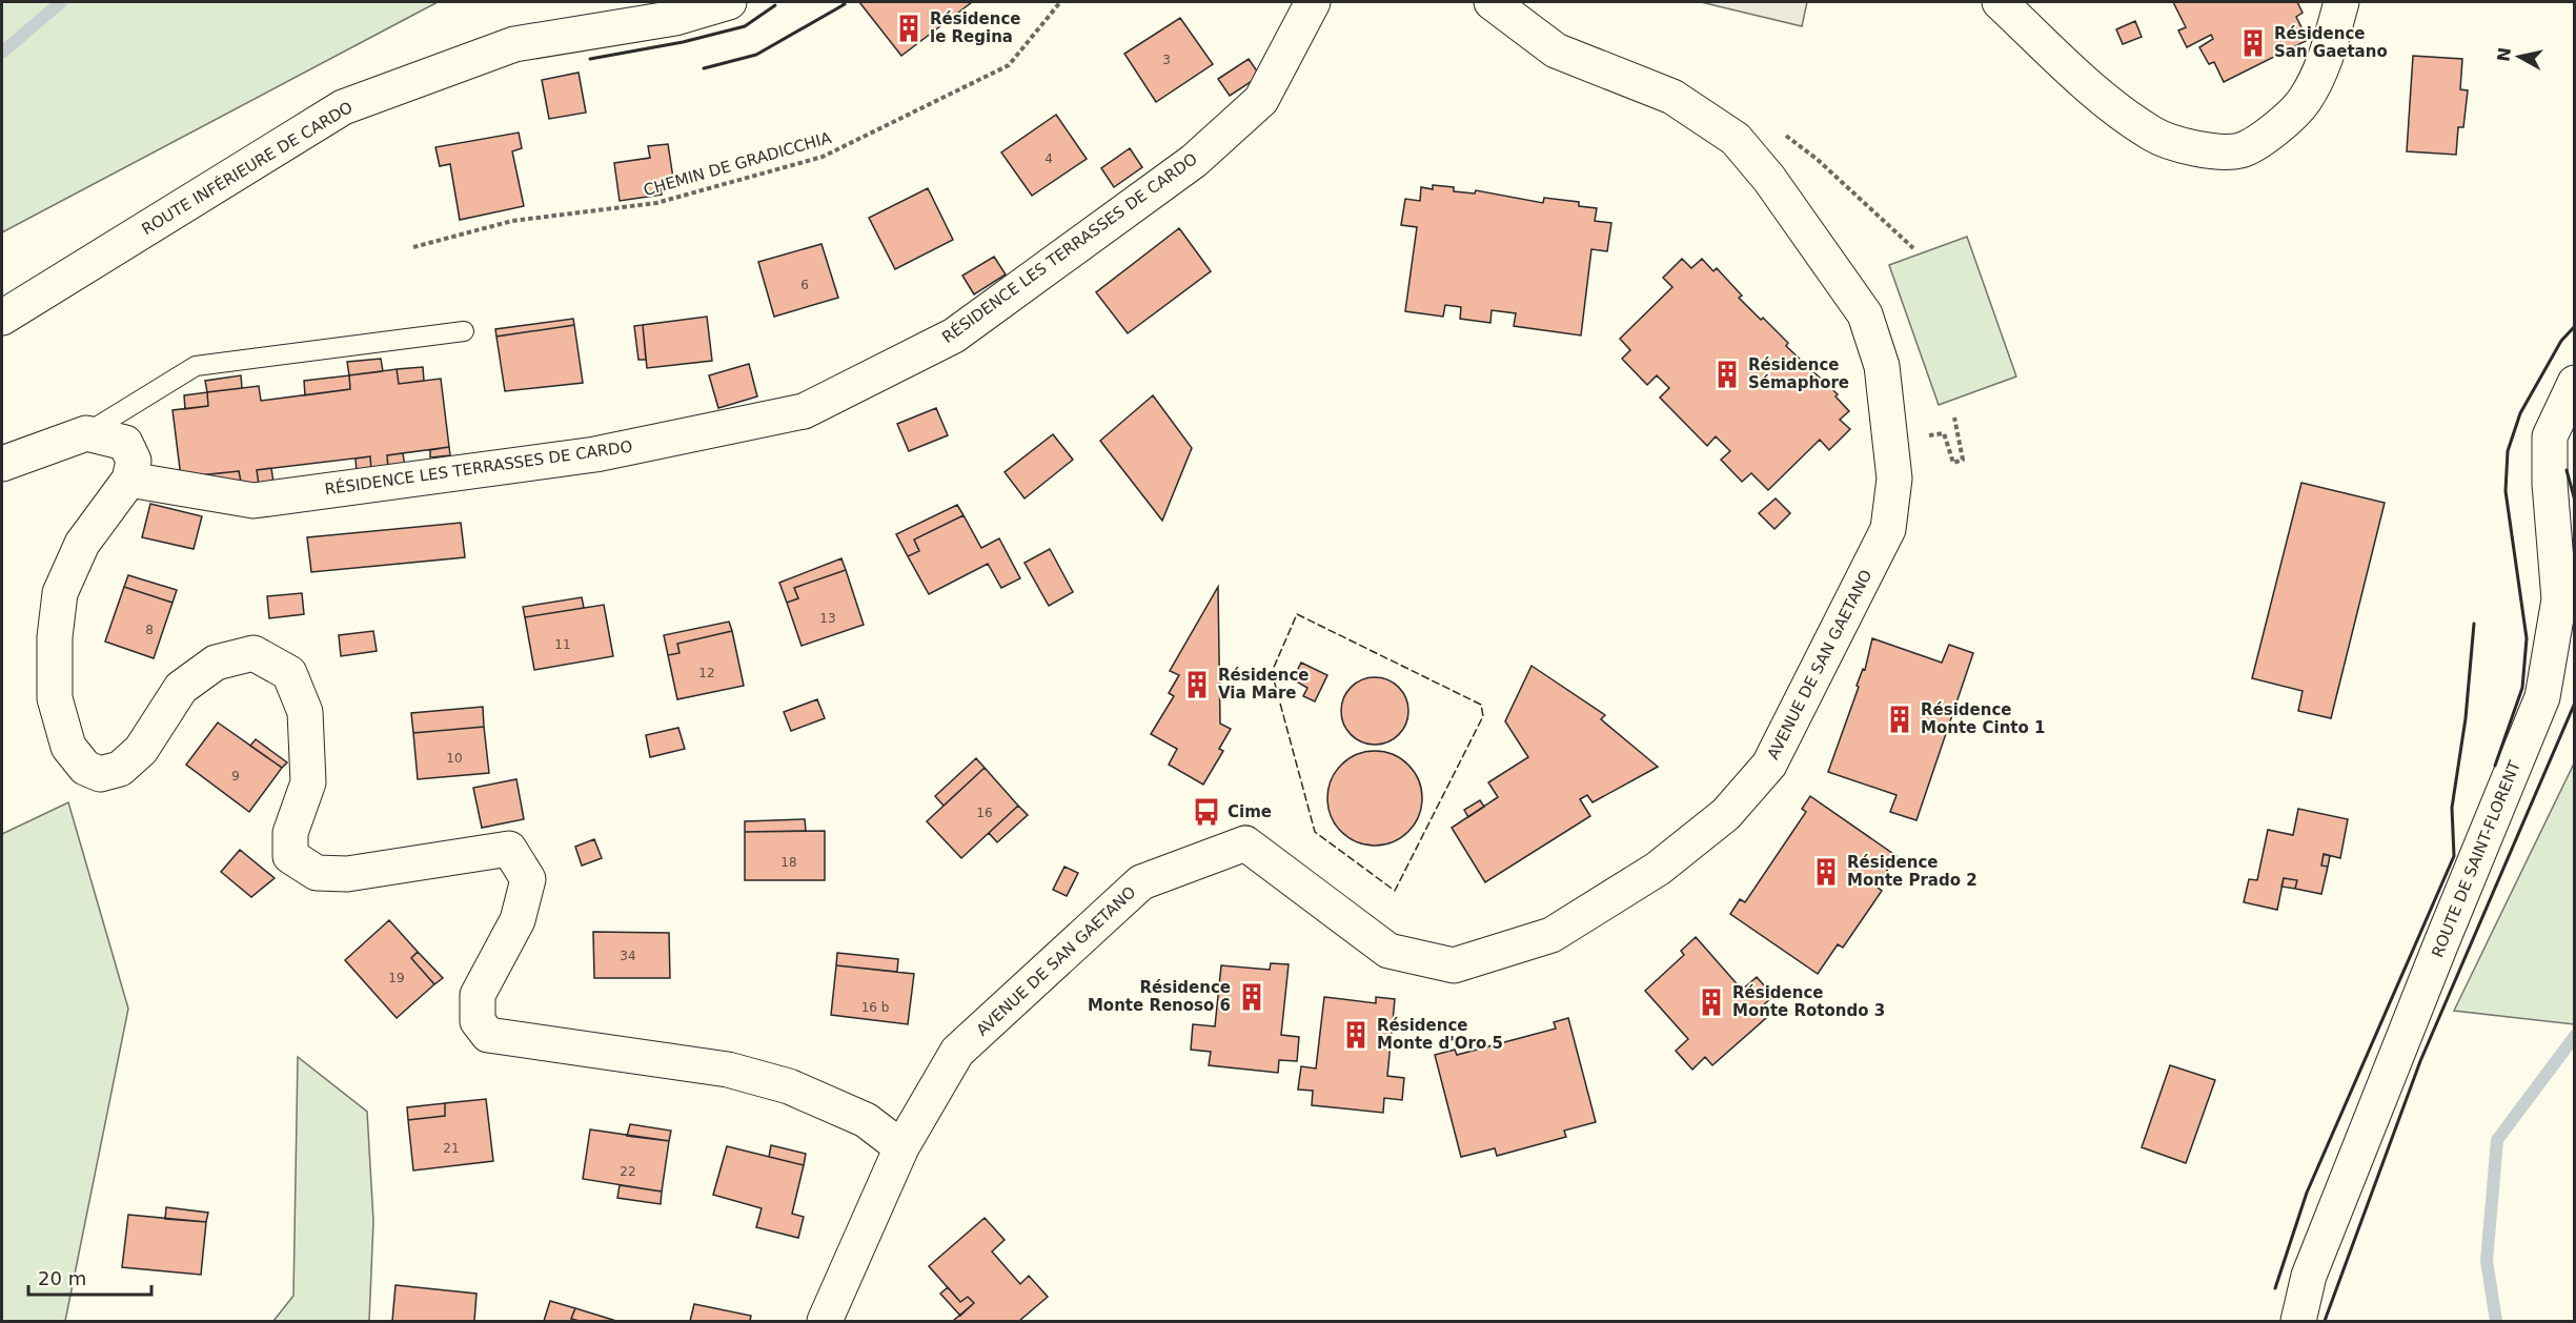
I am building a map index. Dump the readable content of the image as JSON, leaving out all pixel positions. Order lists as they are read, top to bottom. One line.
{"streets":{"street":["ROUTE INFÉRIEURE DE CARDO","RÉSIDENCE LES TERRASSES DE CARDO","AVENUE DE SAN GAETANO","ROUTE DE SAINT-FLORENT"],"path":["CHEMIN DE GRADICCHIA"]},"places":{"building":["Résidence le Regina","Résidence San Gaetano","Résidence Sémaphore","Résidence Via Mare","Résidence Monte Cinto 1","Résidence Monte Prado 2","Résidence Monte Renoso 6","Résidence Monte Rotondo 3","Résidence Monte d'Oro 5"],"bus stop":["Cime"]},"house_numbers":["3","4","6","13","8","11","12","10","9","16","18","34","19","16 b","21","22"],"scale_bar":"20 m","north":"left"}
